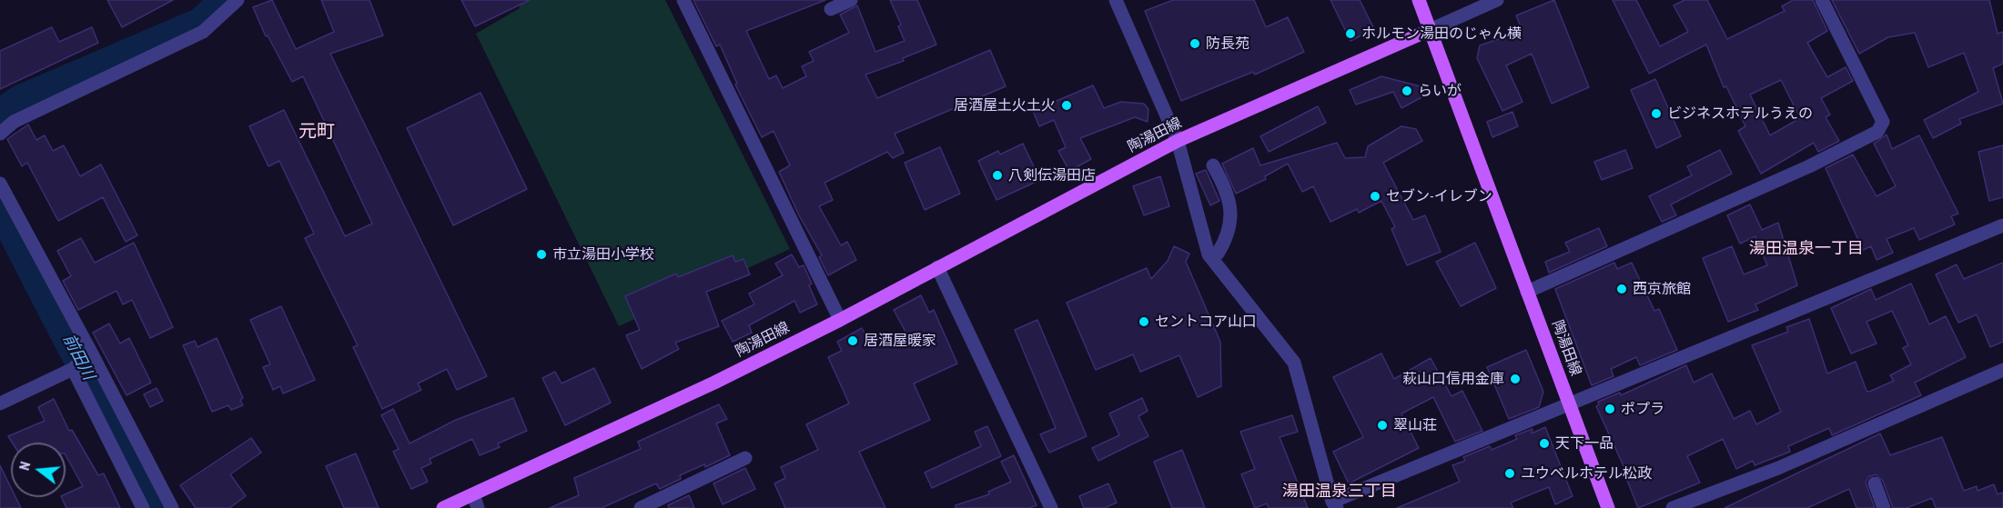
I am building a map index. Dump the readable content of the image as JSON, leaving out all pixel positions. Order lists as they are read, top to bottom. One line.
{"streets":{"main road":["陶湯田線"]},"districts":["元町","湯田温泉一丁目","湯田温泉三丁目"],"water":["前田川"],"places":["ホルモン湯田のじゃん横","防長苑","らいが","居酒屋土火土火","ビジネスホテルうえの","八剣伝湯田店","セブン-イレブン","市立湯田小学校","西京旅館","セントコア山口","居酒屋暖家","萩山口信用金庫","ポプラ","翠山荘","天下一品","ユウベルホテル松政"],"north":"left"}
